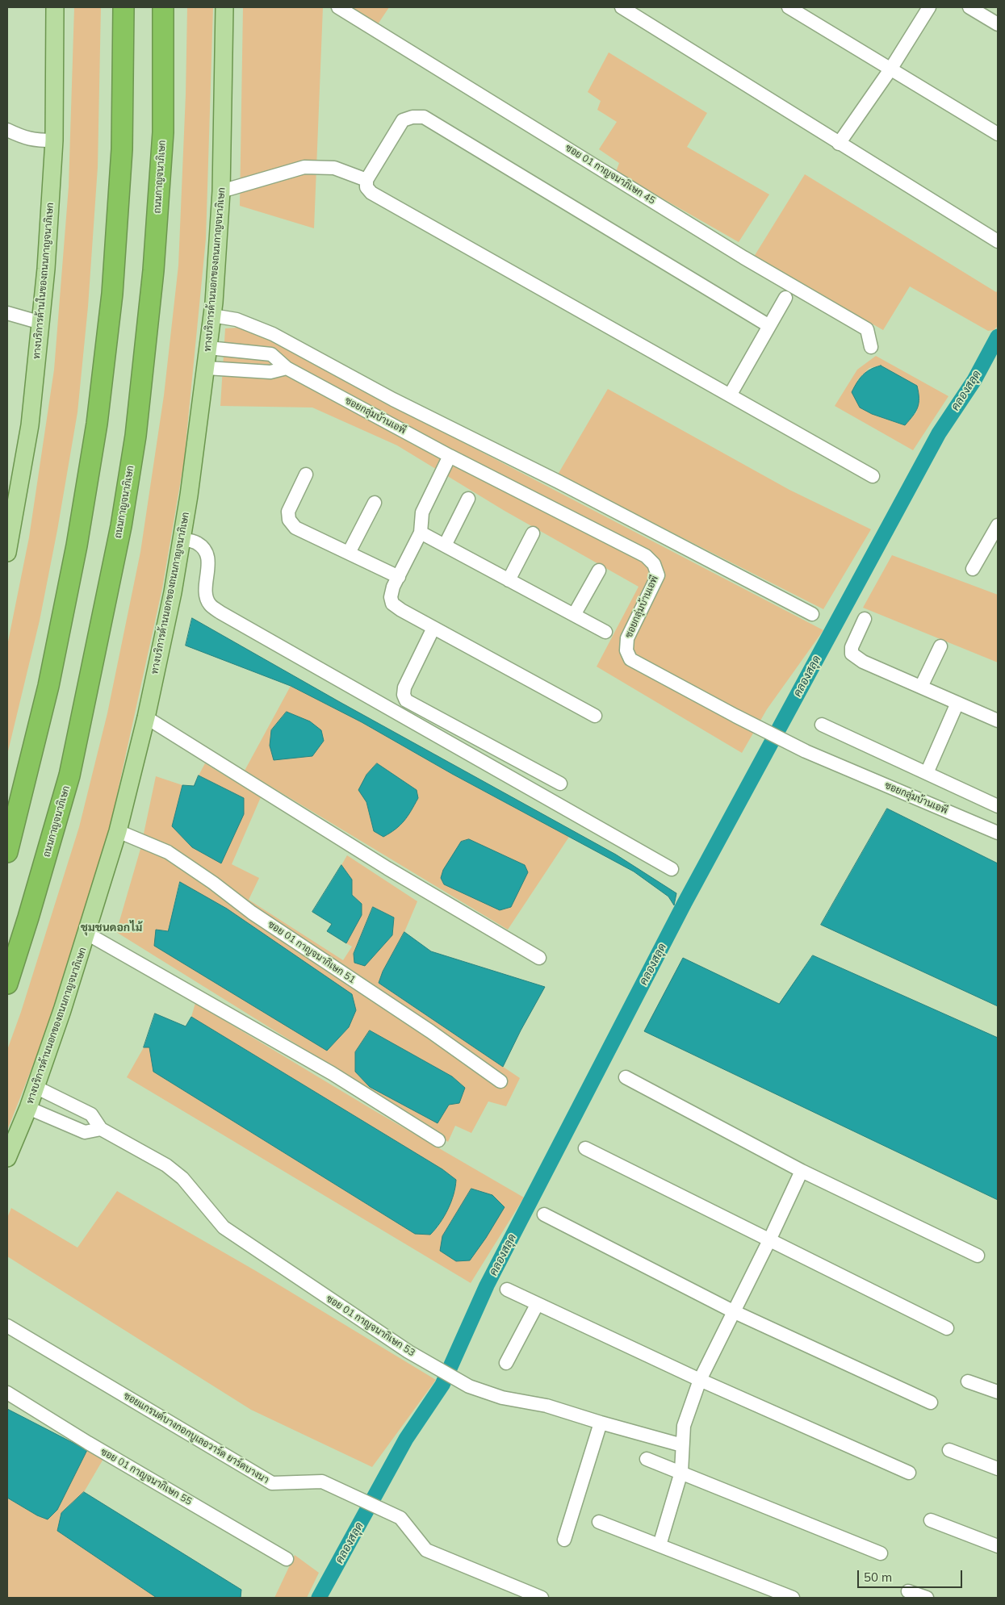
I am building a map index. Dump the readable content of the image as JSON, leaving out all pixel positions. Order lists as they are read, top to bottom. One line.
{"streets":{"highway":["ถนนกาญจนาภิเษก"],"main road":["ทางบริการด้านนอกของถนนกาญจนาภิเษก","ทางบริการด้านในของถนนกาญจนาภิเษก"],"street":["ซอย 01 กาญจนาภิเษก 45","ซอยกลุ่มบ้านเอพี","ซอย 01 กาญจนากิเษก 51","ซอย 01 กาญจนากิเษก 53","ซอยแกรนด์บางกอกบูเลอวาร์ด ยาร์ดบางนา","ซอย 01 กาญจนากิเษก 55"]},"crossings":[["ทางบริการด้านนอกของถนนกาญจนาภิเษก","ซอยกลุ่มบ้านเอพี"],["ทางบริการด้านนอกของถนนกาญจนาภิเษก","ซอย 01 กาญจนากิเษก 51"],["ทางบริการด้านนอกของถนนกาญจนาภิเษก","ซอย 01 กาญจนากิเษก 53"]],"districts":["ชุมชนดอกไม้"],"water":["คลองสลุด"],"scale_bar":"50 m"}
